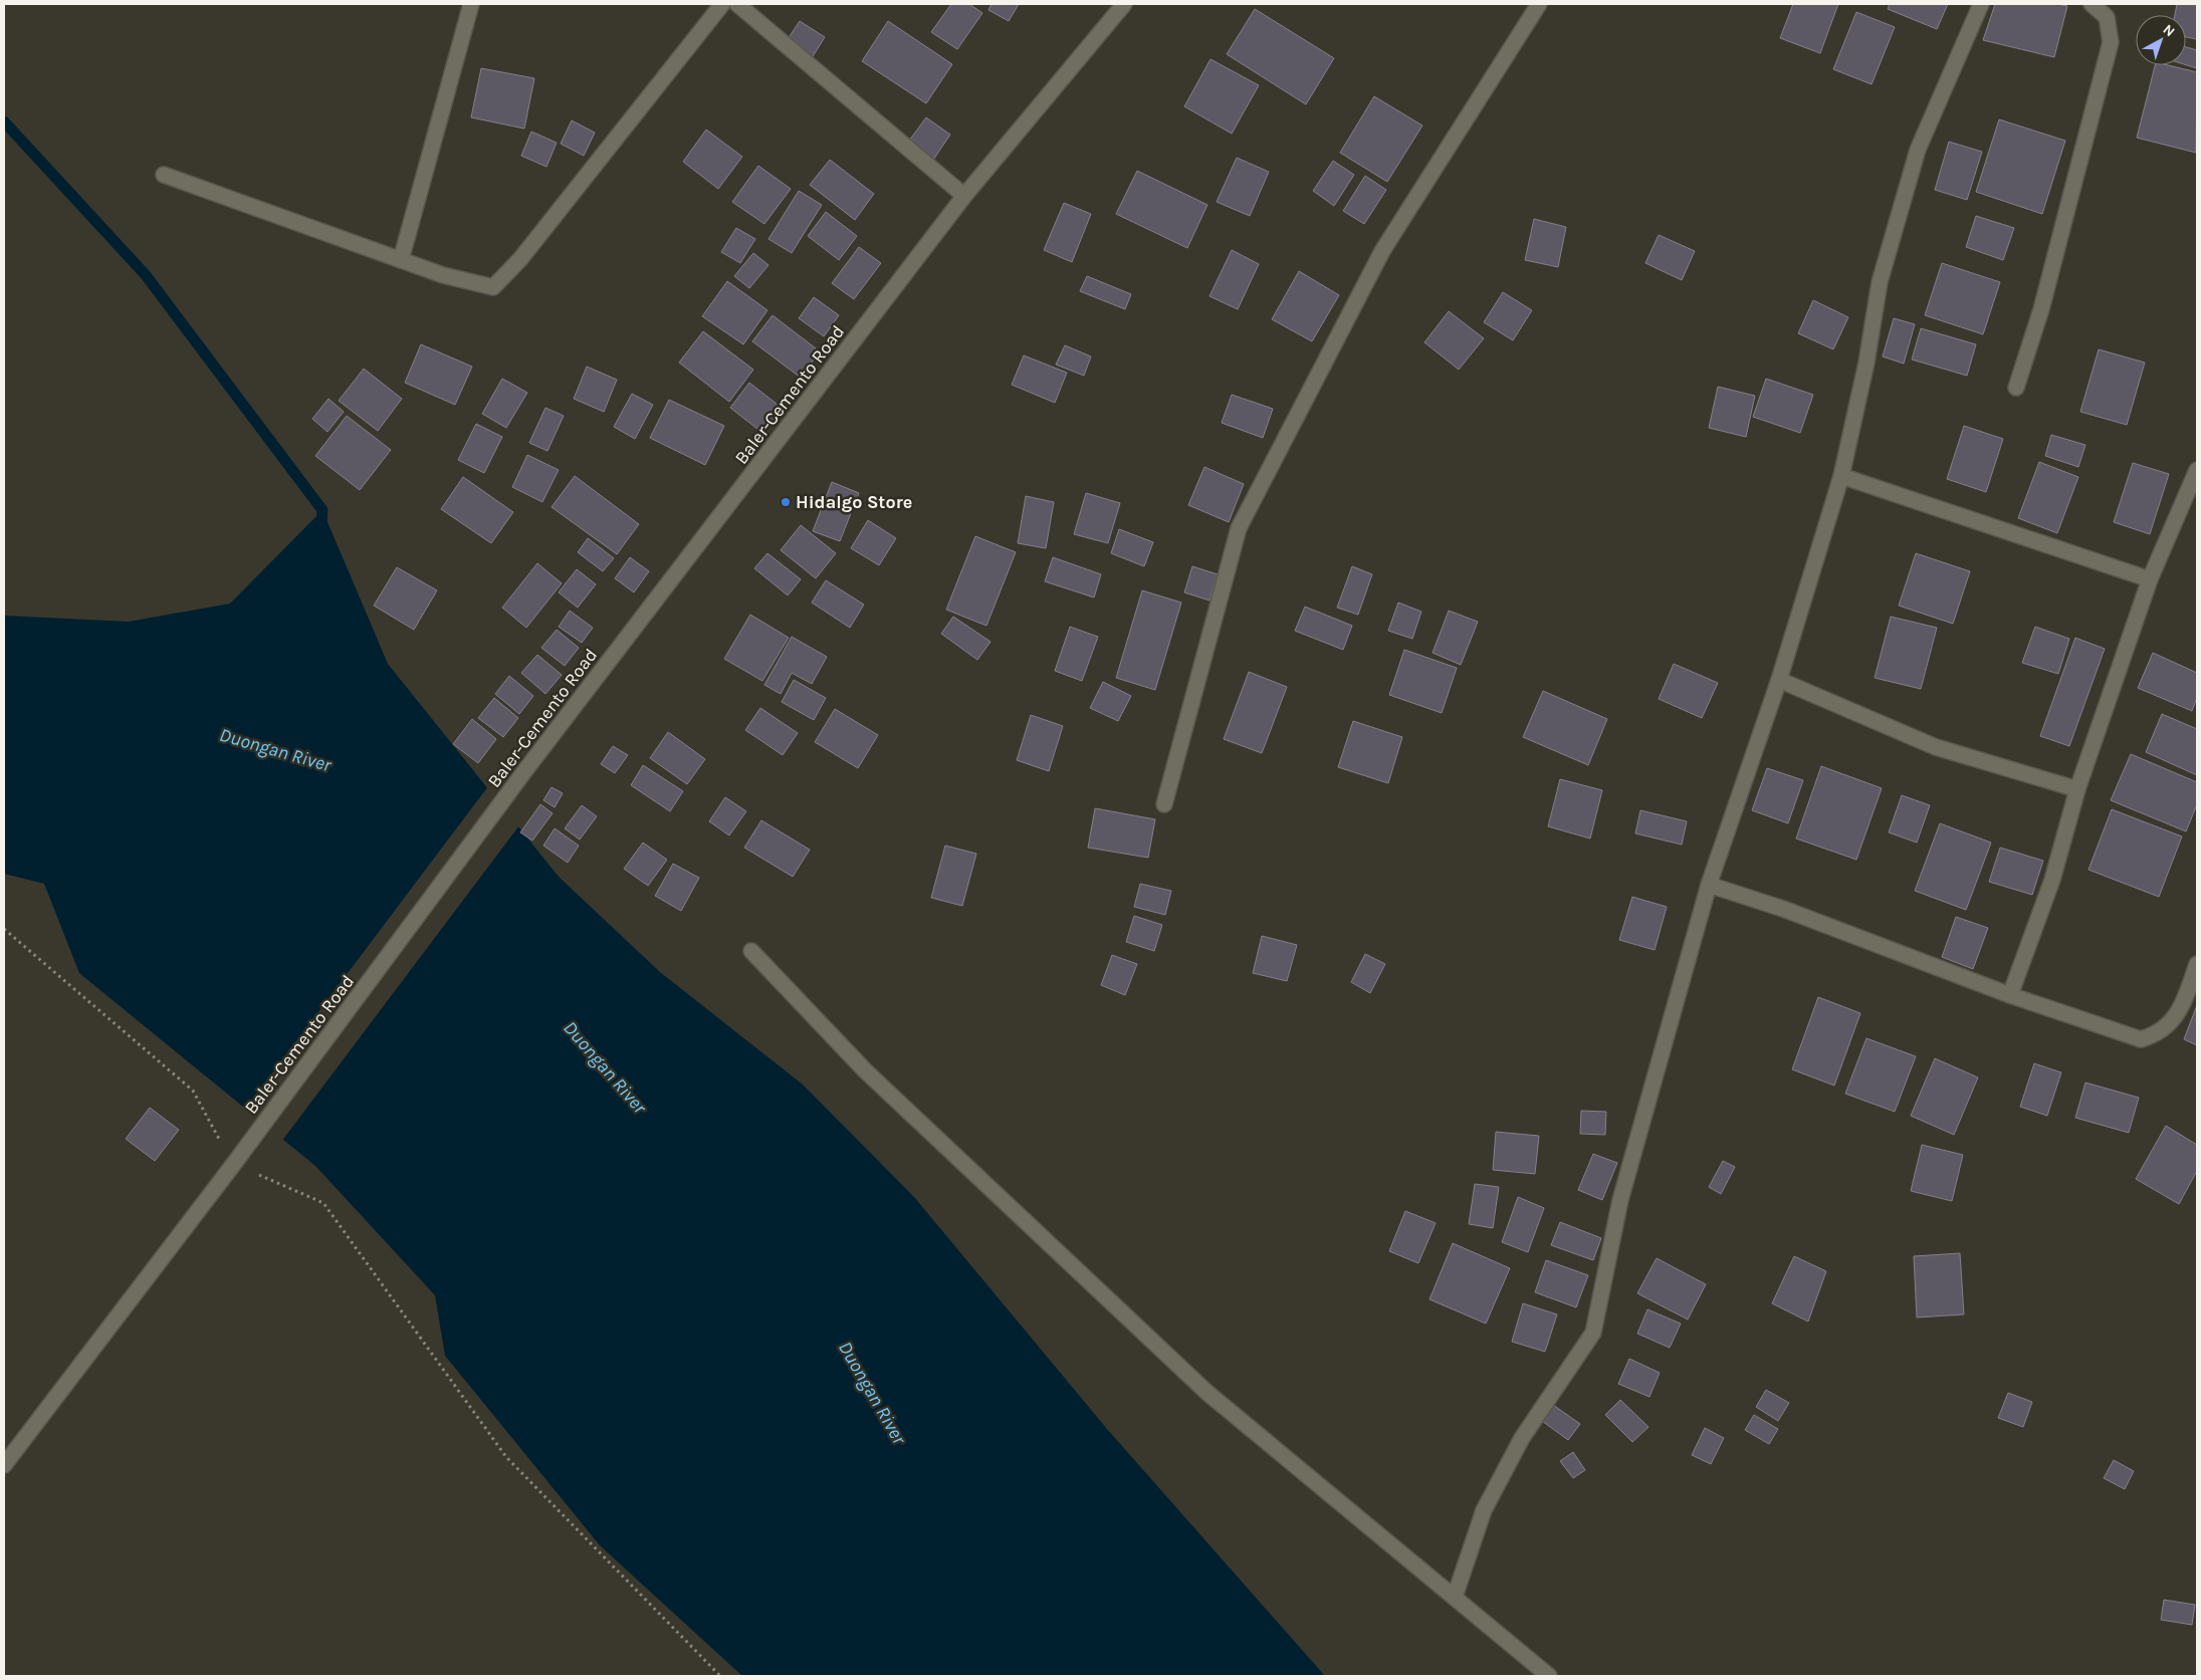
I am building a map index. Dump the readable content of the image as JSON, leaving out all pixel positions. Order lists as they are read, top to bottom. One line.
{"streets":{"street":["Baler-Cemento Road"]},"water":["Duongan River"],"places":["Hidalgo Store"],"north":"top right"}
